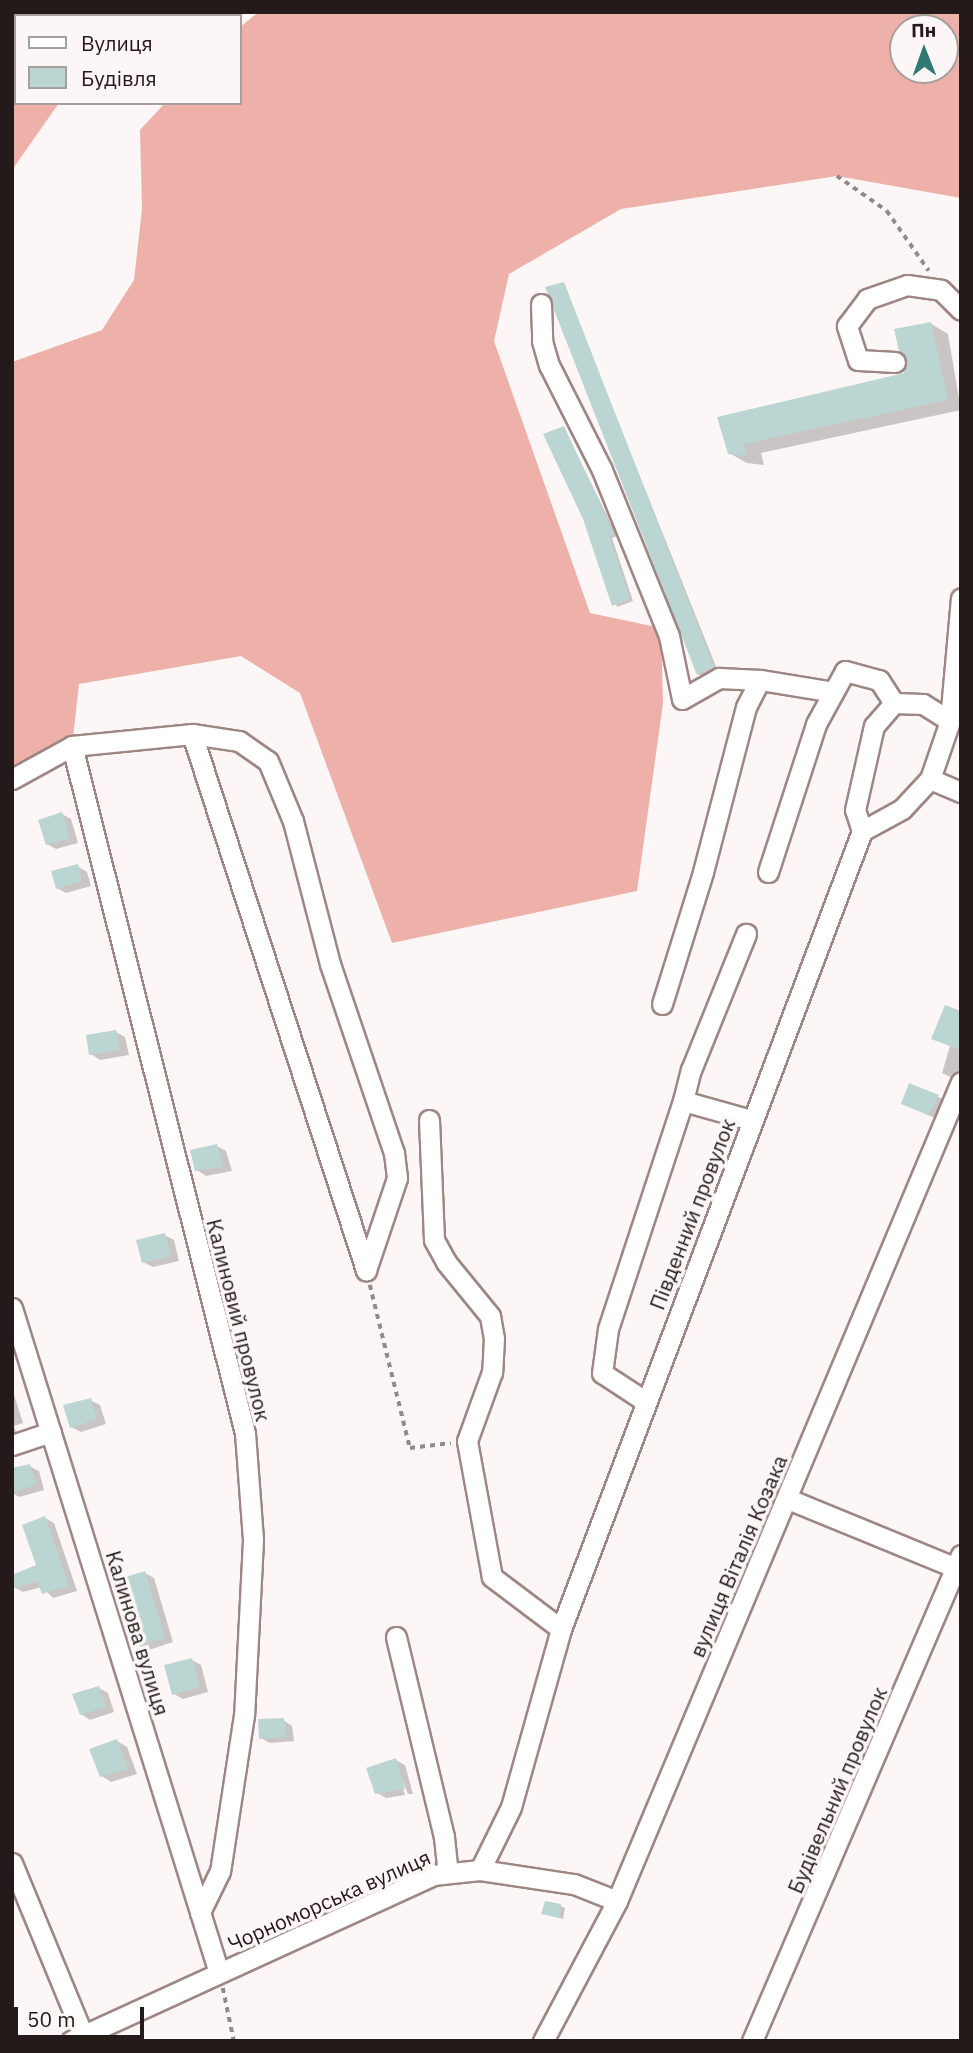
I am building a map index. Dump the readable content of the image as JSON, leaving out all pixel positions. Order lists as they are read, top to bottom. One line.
{"streets":{"street":["Південний провулок","Калиновий провулок","вулиця Віталія Козака","Калинова вулиця","Будівельний провулок","Чорноморська вулиця"]},"crossings":[["Південний провулок","Чорноморська вулиця"],["Калиновий провулок","Калинова вулиця"],["вулиця Віталія Козака","Чорноморська вулиця"],["Калинова вулиця","Чорноморська вулиця"]],"legend":["Вулиця","Будівля"],"scale_bar":"50 m","north":"top"}
